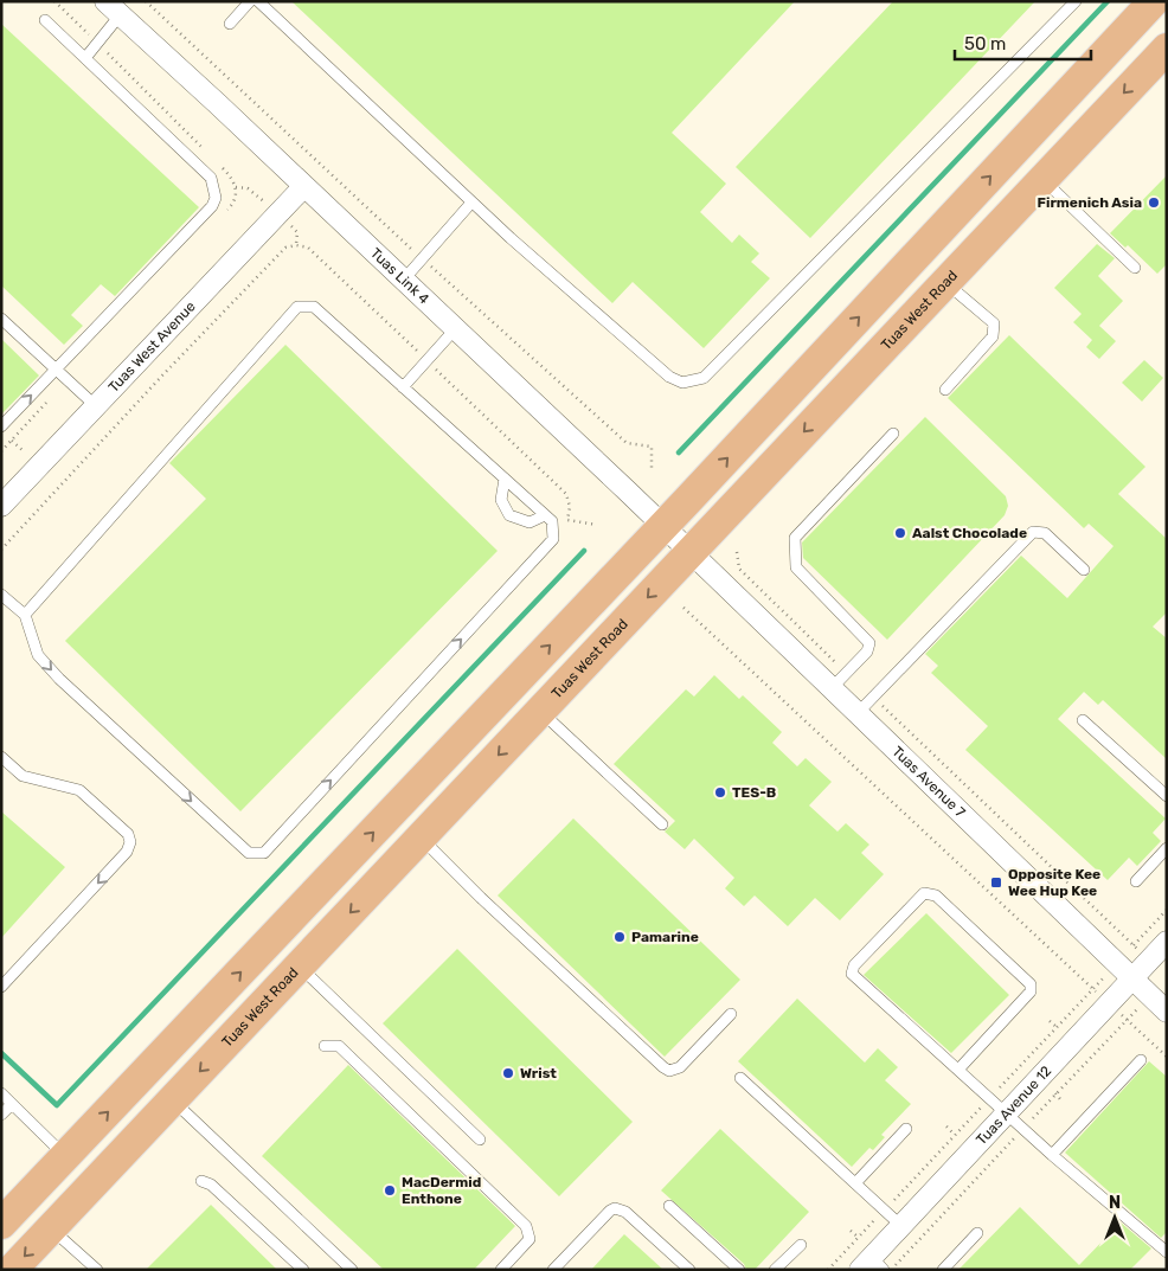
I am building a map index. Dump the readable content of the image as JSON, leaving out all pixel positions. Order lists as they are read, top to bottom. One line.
{"streets":{"main road":["Tuas West Road"],"street":["Tuas Link 4","Tuas West Avenue","Tuas Avenue 7","Tuas Avenue 12"]},"crossings":[["Tuas Link 4","Tuas West Road"],["Tuas Link 4","Tuas West Avenue"],["Tuas Link 4","Tuas Avenue 7"],["Tuas West Road","Tuas Avenue 7"],["Tuas Avenue 7","Tuas Avenue 12"]],"places":{"other":["Firmenich Asia","Aalst Chocolade","TES-B","Pamarine","Wrist","MacDermid Enthone"],"transit":["Opposite Kee Wee Hup Kee"]},"scale_bar":"50 m","north":"top"}
